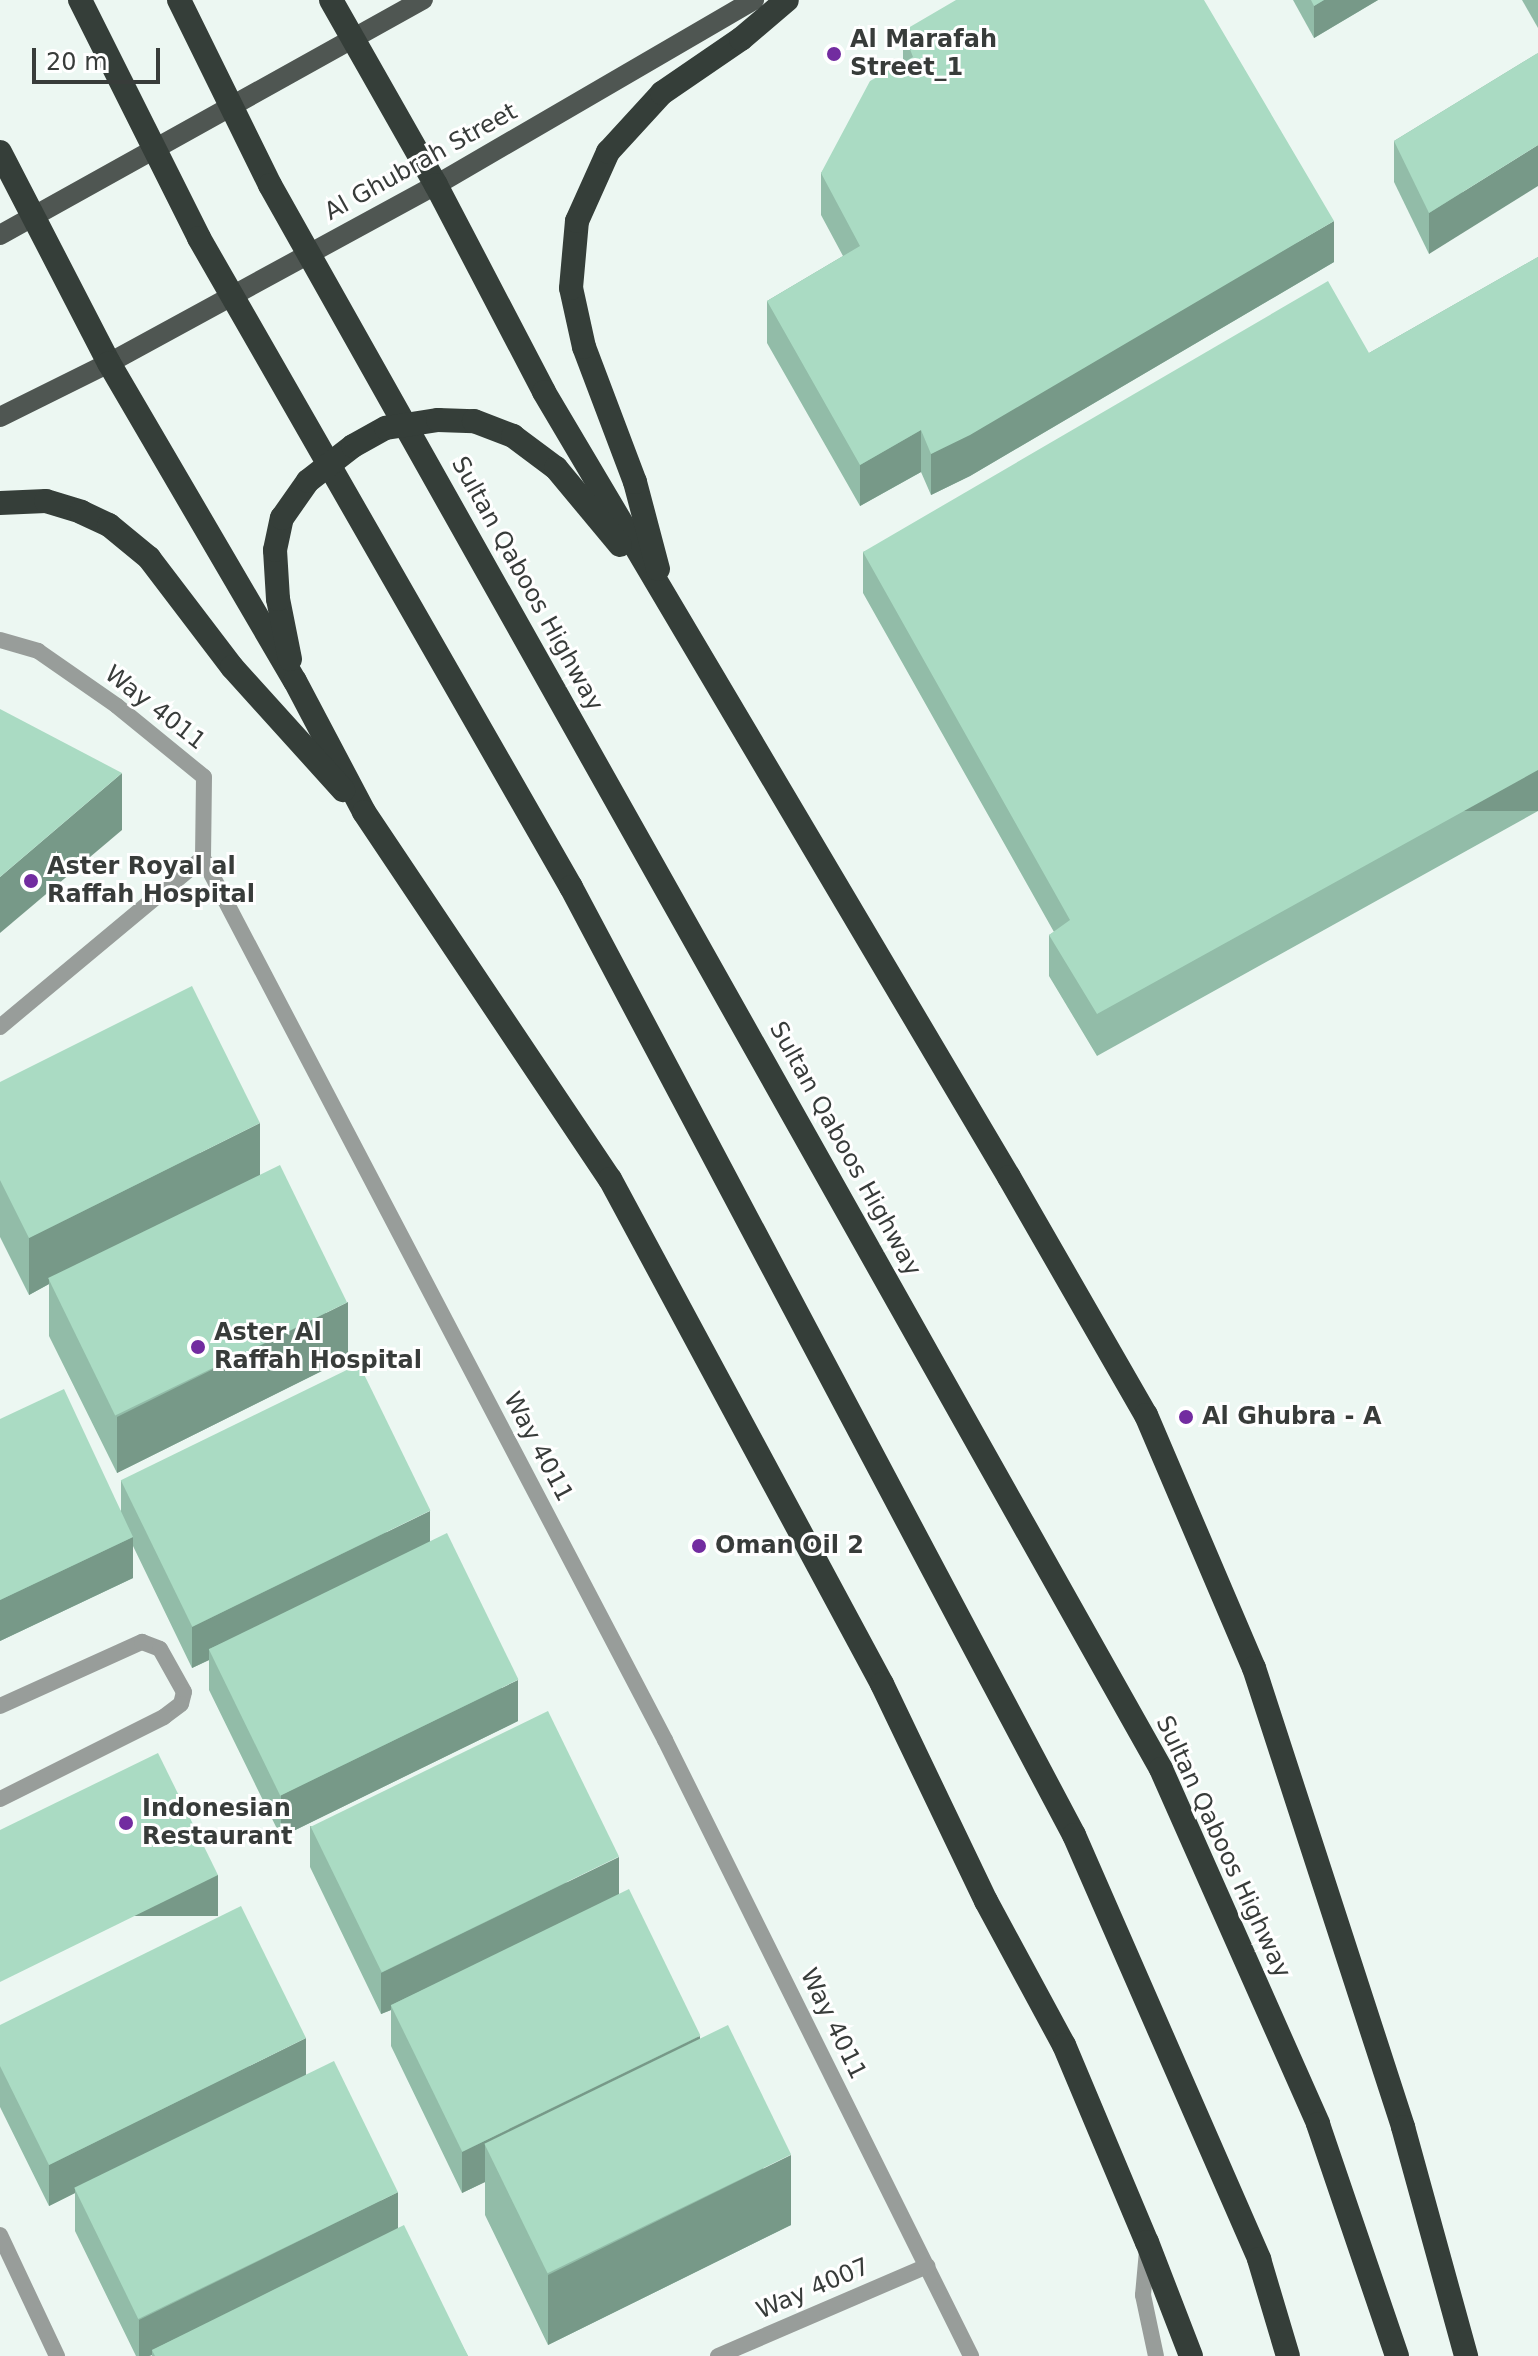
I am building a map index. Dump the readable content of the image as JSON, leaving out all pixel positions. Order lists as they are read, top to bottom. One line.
{"streets":{"highway":["Sultan Qaboos Highway"],"main road":["Al Ghubrah Street"],"street":["Way 4011","Way 4007"]},"crossings":[["Way 4011","Way 4007"]],"places":["Al Marafah Street_1","Aster Royal al Raffah Hospital","Aster Al Raffah Hospital","Al Ghubra - A","Oman Oil 2","Indonesian Restaurant"],"scale_bar":"20 m"}
